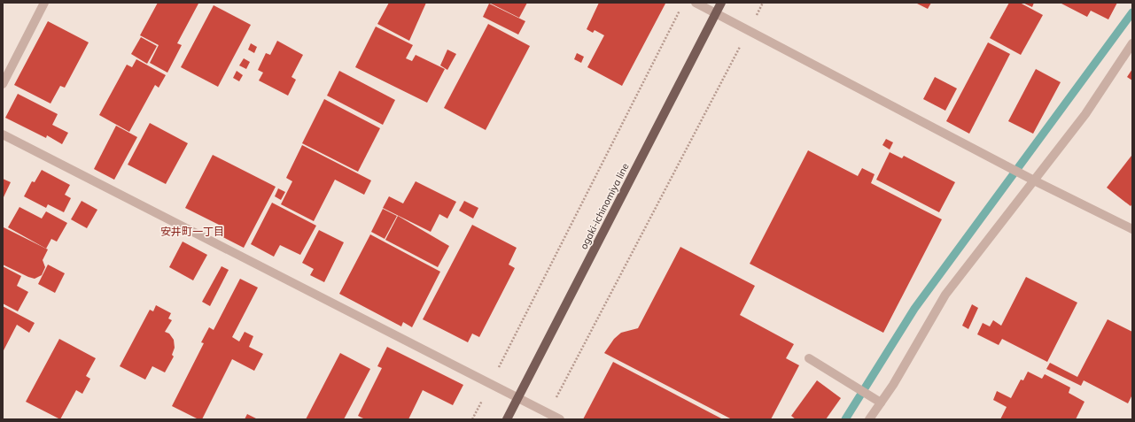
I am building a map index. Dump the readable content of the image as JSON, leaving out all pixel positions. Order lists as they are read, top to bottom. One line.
{"streets":{"main road":["ogaki-ichinomiya line"]},"districts":["安井町一丁目"]}
